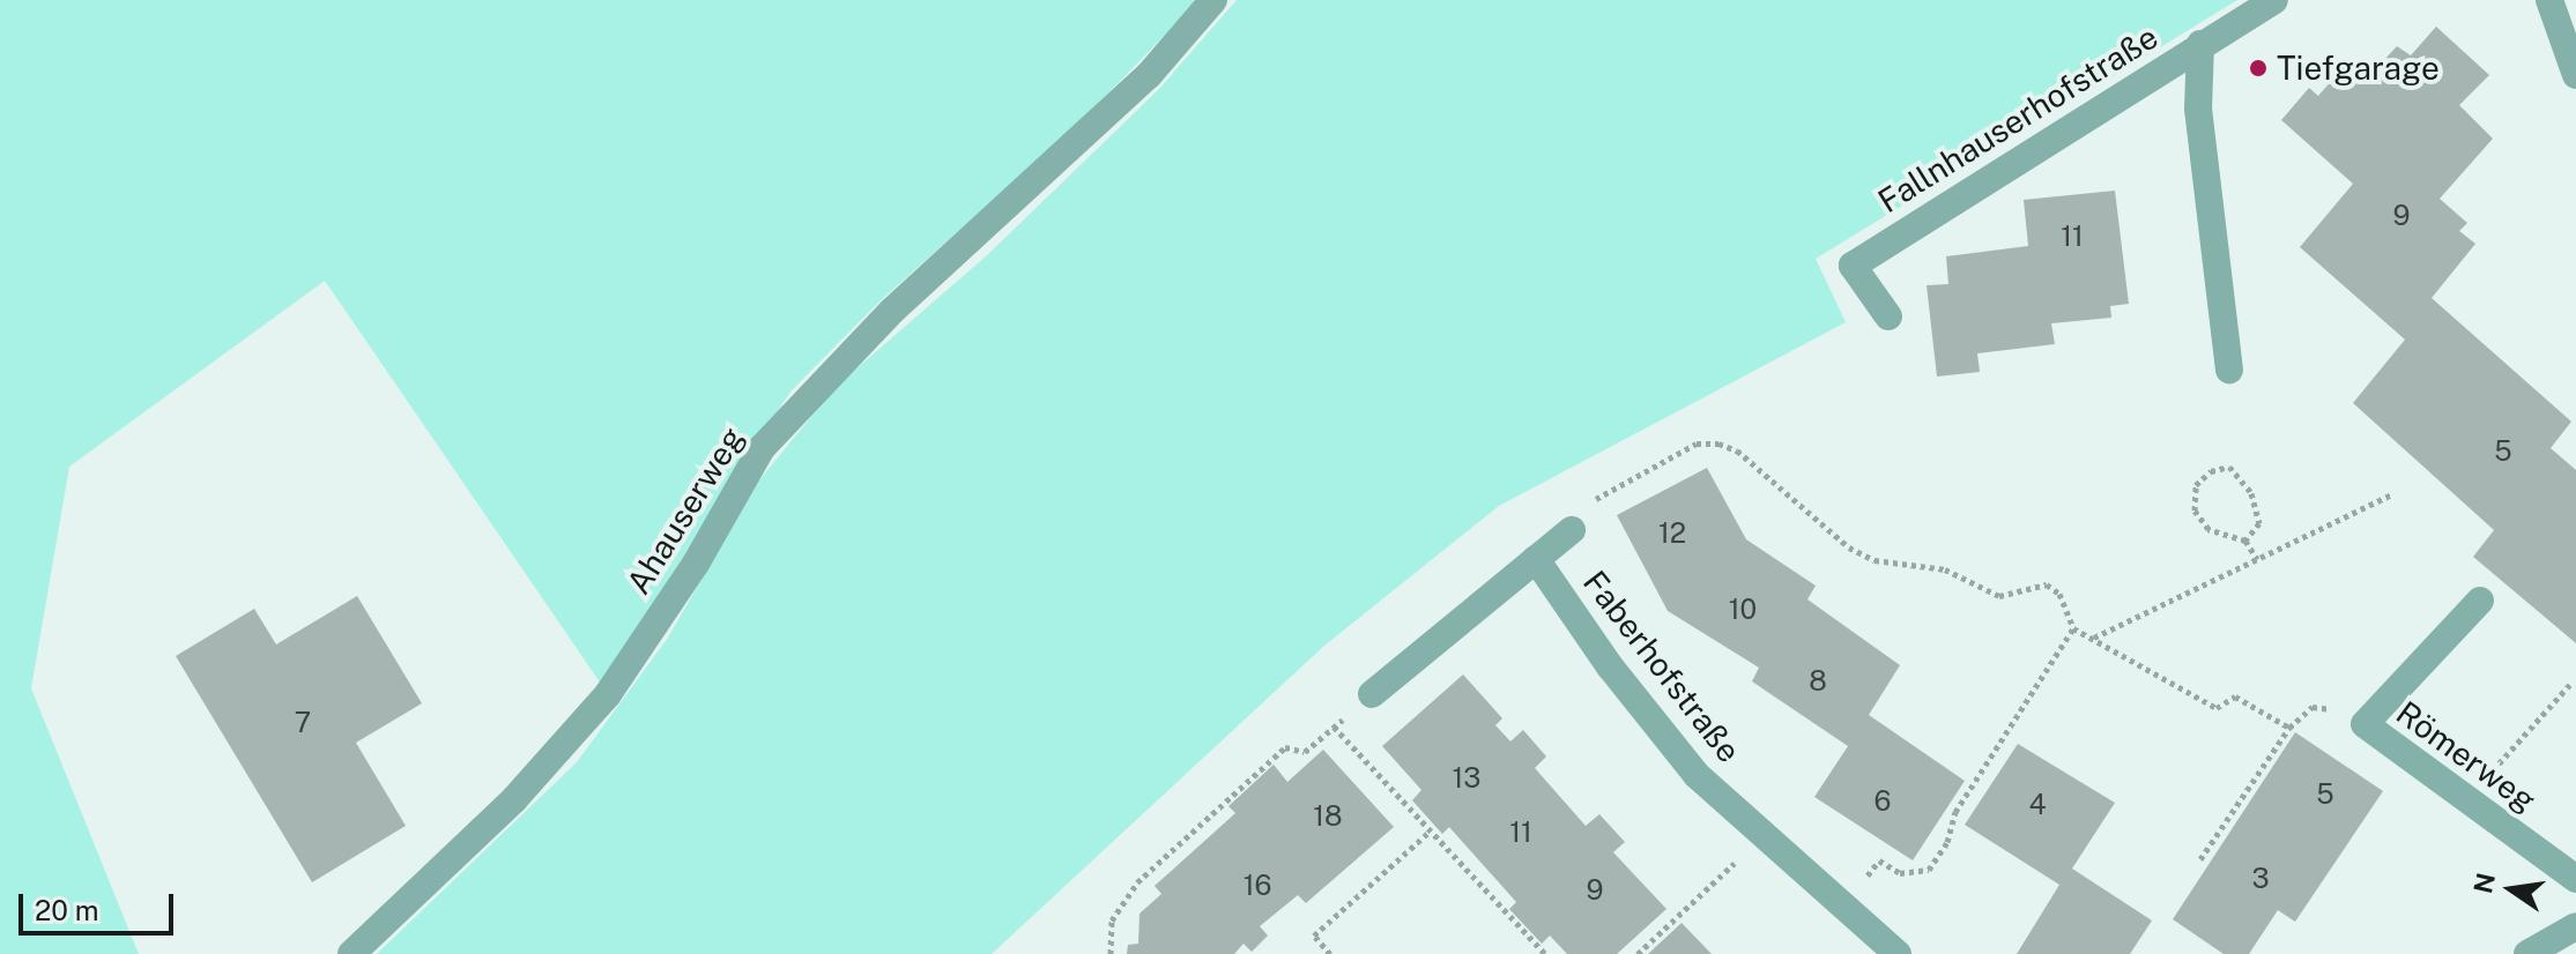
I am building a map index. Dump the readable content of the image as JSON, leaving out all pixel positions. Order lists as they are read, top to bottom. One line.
{"streets":{"street":["Fallnhauserhofstraße","Ahauserweg","Faberhofstraße","Römerweg"]},"places":["Tiefgarage"],"house_numbers":["9","11","5","12","10","8","7","13","5","6","4","18","11","3","16","9"],"scale_bar":"20 m","north":"left"}
